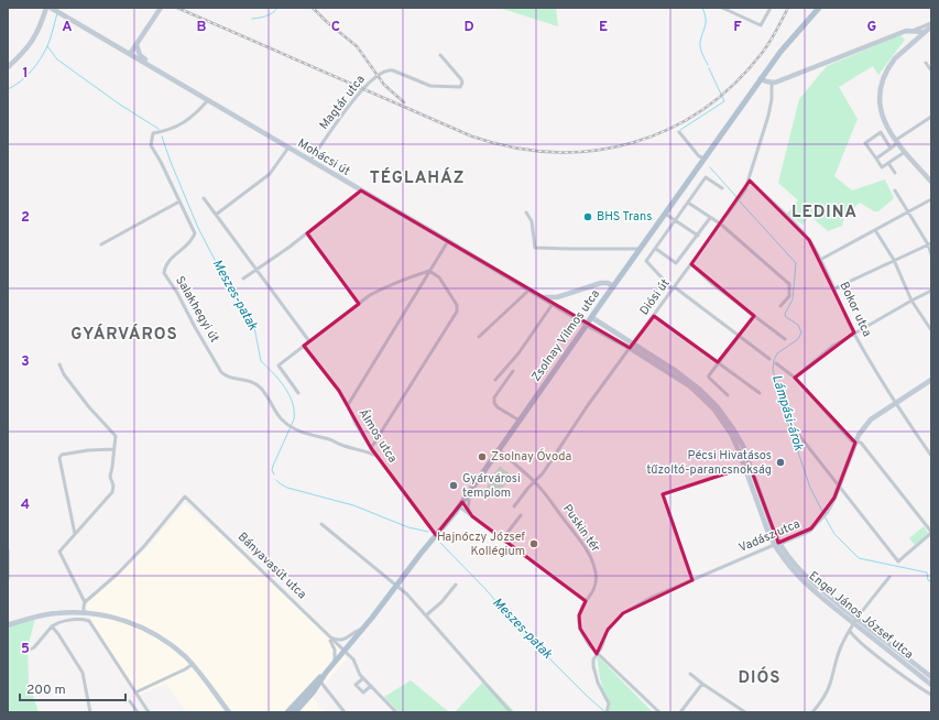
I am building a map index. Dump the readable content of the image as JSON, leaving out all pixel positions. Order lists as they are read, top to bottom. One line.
{"streets":{"main road":["Zsolnay Vilmos utca"],"street":["Magtár utca","Mohácsi út","Diósi út","Salakhegyi út","Bokor utca","Álmos utca","Puskin tér","Vadász utca","Bányavasút utca","Engel János József utca"]},"crossings":[["Magtár utca","Mohácsi út"],["Mohácsi út","Salakhegyi út"],["Mohácsi út","Zsolnay Vilmos utca"],["Mohácsi út","Engel János József utca"],["Diósi út","Bokor utca"],["Diósi út","Puskin tér"],["Diósi út","Engel János József utca"],["Salakhegyi út","Álmos utca"],["Bokor utca","Vadász utca"],["Zsolnay Vilmos utca","Álmos utca"],["Zsolnay Vilmos utca","Puskin tér"],["Zsolnay Vilmos utca","Bányavasút utca"],["Zsolnay Vilmos utca","Engel János József utca"],["Puskin tér","Vadász utca"],["Vadász utca","Engel János József utca"]],"districts":["TÉGLAHÁZ","LEDINA","GYÁRVÁROS","DIÓS"],"water":["Meszes-patak","Lámpási-árok"],"places":["BHS Trans","Zsolnay Óvoda","Pécsi Hivatásos tűzoltó-parancsnokság","Gyárvárosi templom","Hajnóczy József Kollégium"],"scale_bar":"200 m","grid":{"columns":["A","B","C","D","E","F","G"],"rows":["1","2","3","4","5"]}}
